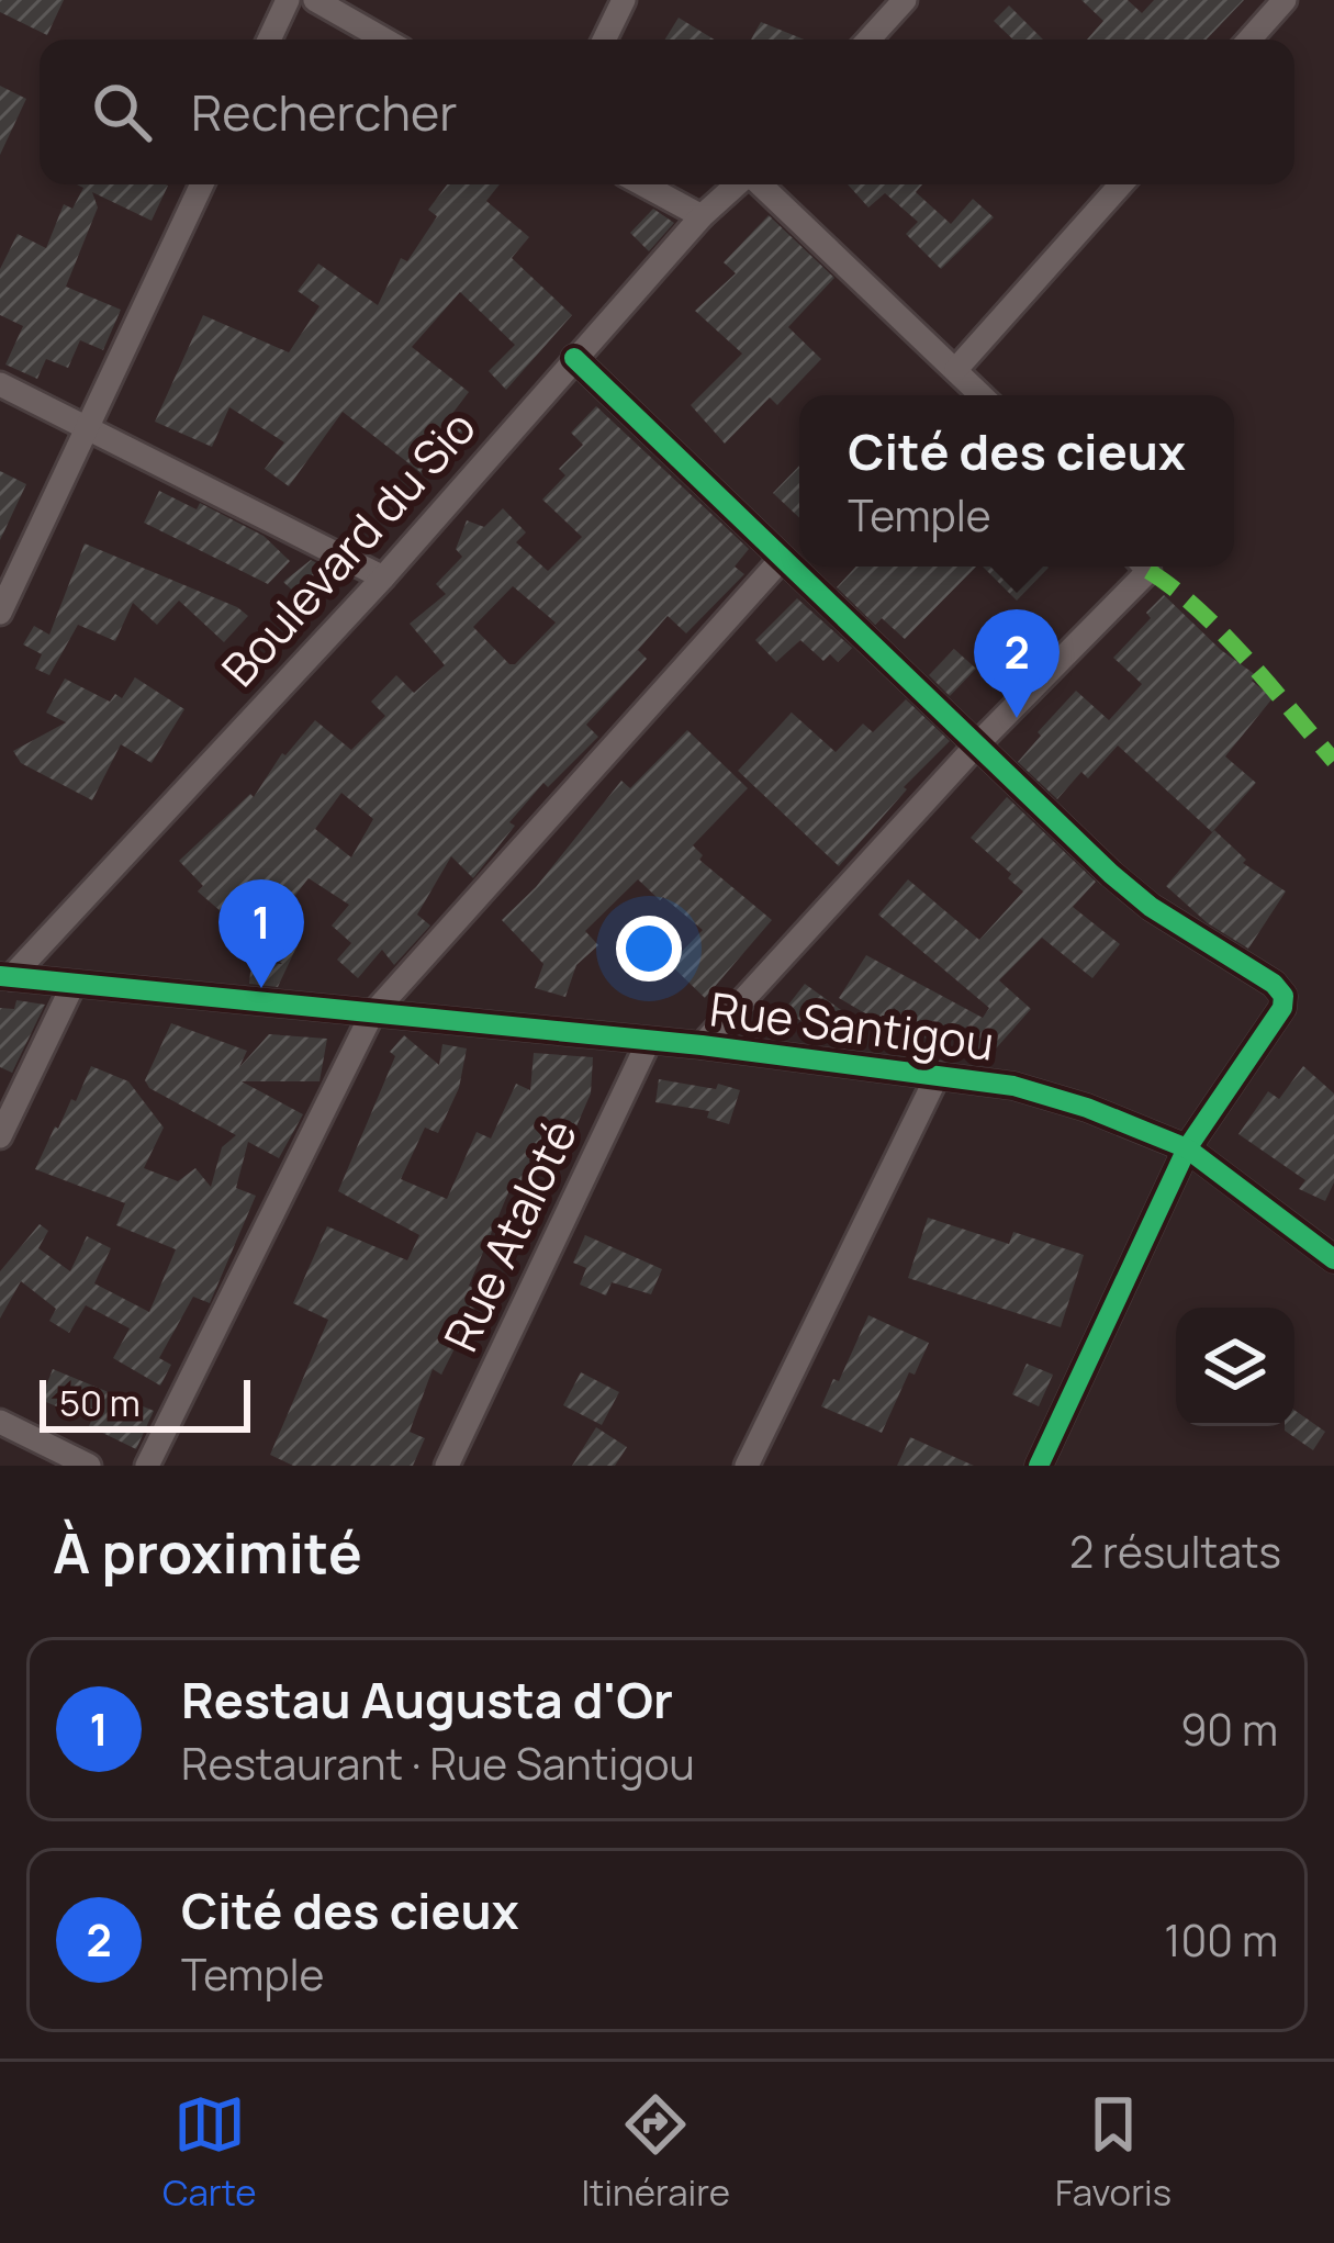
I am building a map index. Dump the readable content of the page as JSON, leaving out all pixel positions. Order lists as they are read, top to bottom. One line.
{"streets":{"street":["Boulevard du Sio","Rue Santigou","Rue Ataloté"]},"crossings":[["Boulevard du Sio","Rue Santigou"],["Rue Santigou","Rue Ataloté"]],"scale_bar":"50 m","page":{"search":"Rechercher","popup":["Cité des cieux","Temple"],"pins":["2","1"],"scale":"50 m","heading":["À proximité","2 résultats"],"list":[{"mark":"1","name":"Restau Augusta d'Or","note":"Restaurant · Rue Santigou","value":"90 m"},{"mark":"2","name":"Cité des cieux","note":"Temple","value":"100 m"}],"nav":["Carte","Itinéraire","Favoris"]}}
